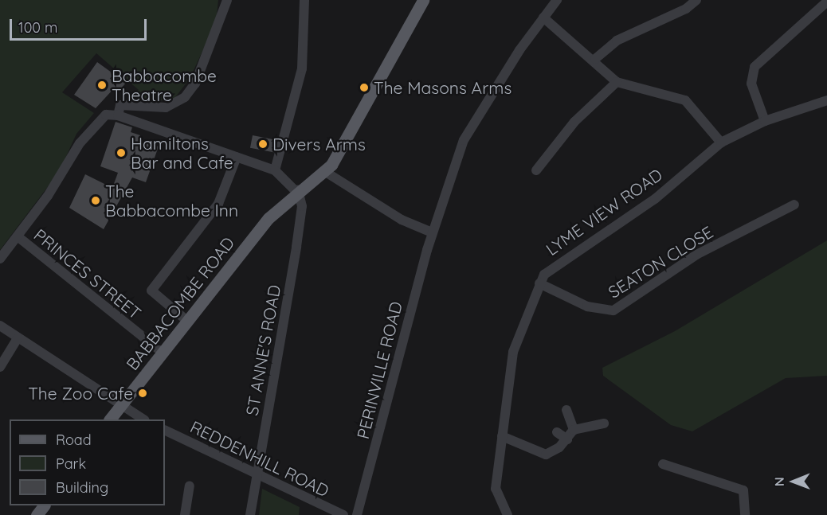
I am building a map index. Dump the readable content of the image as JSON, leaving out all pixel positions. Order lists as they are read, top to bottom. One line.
{"streets":{"main road":["BABBACOMBE ROAD"],"street":["LYME VIEW ROAD","SEATON CLOSE","PRINCES STREET","ST ANNE'S ROAD","PERINVILLE ROAD","REDDENHILL ROAD"]},"crossings":[["LYME VIEW ROAD","SEATON CLOSE"],["PRINCES STREET","BABBACOMBE ROAD"],["BABBACOMBE ROAD","ST ANNE'S ROAD"],["ST ANNE'S ROAD","REDDENHILL ROAD"]],"places":["Babbacombe Theatre","The Masons Arms","Divers Arms","Hamiltons Bar and Cafe","The Babbacombe Inn","The Zoo Cafe"],"legend":["Road","Park","Building"],"scale_bar":"100 m","north":"left"}
